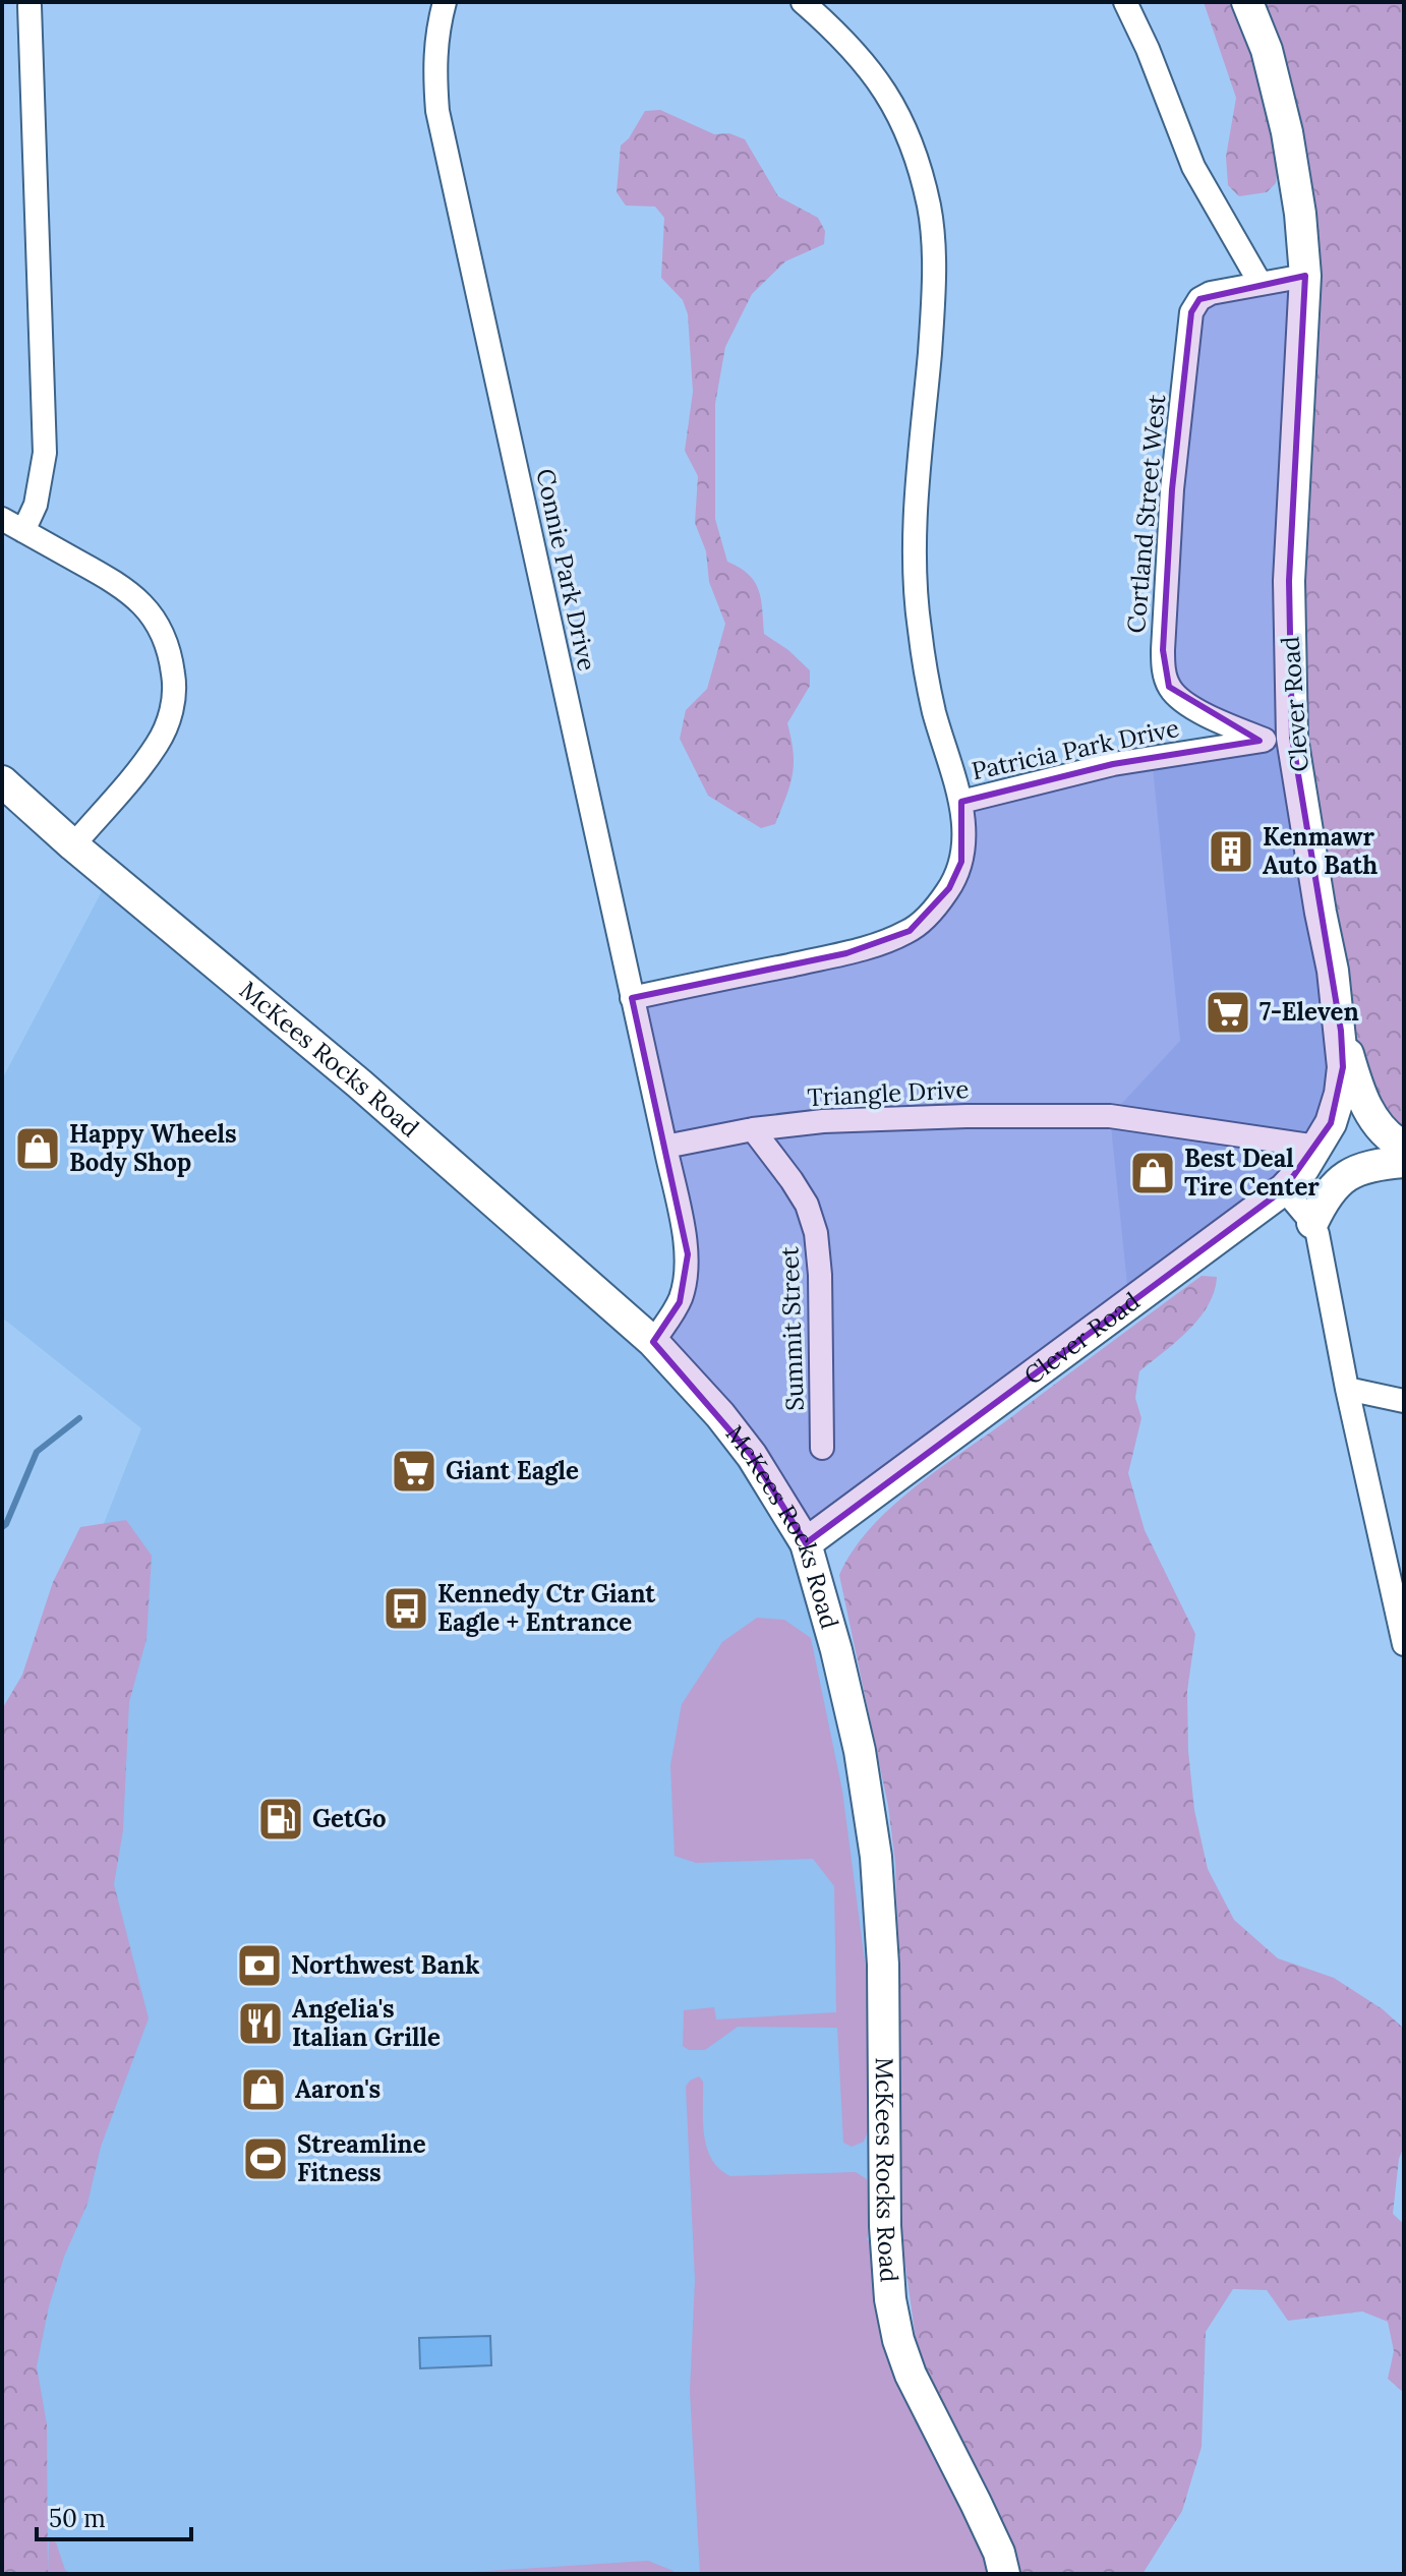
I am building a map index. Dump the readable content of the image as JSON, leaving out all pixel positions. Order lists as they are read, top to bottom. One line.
{"streets":{"street":["Cortland Street West","Connie Park Drive","Clever Road","Patricia Park Drive","McKees Rocks Road","Triangle Drive","Summit Street"]},"crossings":[["Cortland Street West","Clever Road"],["Cortland Street West","Patricia Park Drive"],["Connie Park Drive","Patricia Park Drive"],["Connie Park Drive","Triangle Drive"],["Clever Road","Patricia Park Drive"],["Clever Road","McKees Rocks Road"],["Clever Road","Triangle Drive"],["Triangle Drive","Summit Street"]],"places":{"building":["Kenmawr Auto Bath"],"supermarket":["7-Eleven","Giant Eagle"],"shop":["Happy Wheels Body Shop","Best Deal Tire Center","Aaron's"],"bus stop":["Kennedy Ctr Giant Eagle + Entrance"],"fuel station":["GetGo"],"bank":["Northwest Bank"],"restaurant":["Angelia's Italian Grille"],"sports":["Streamline Fitness"]},"scale_bar":"50 m"}
